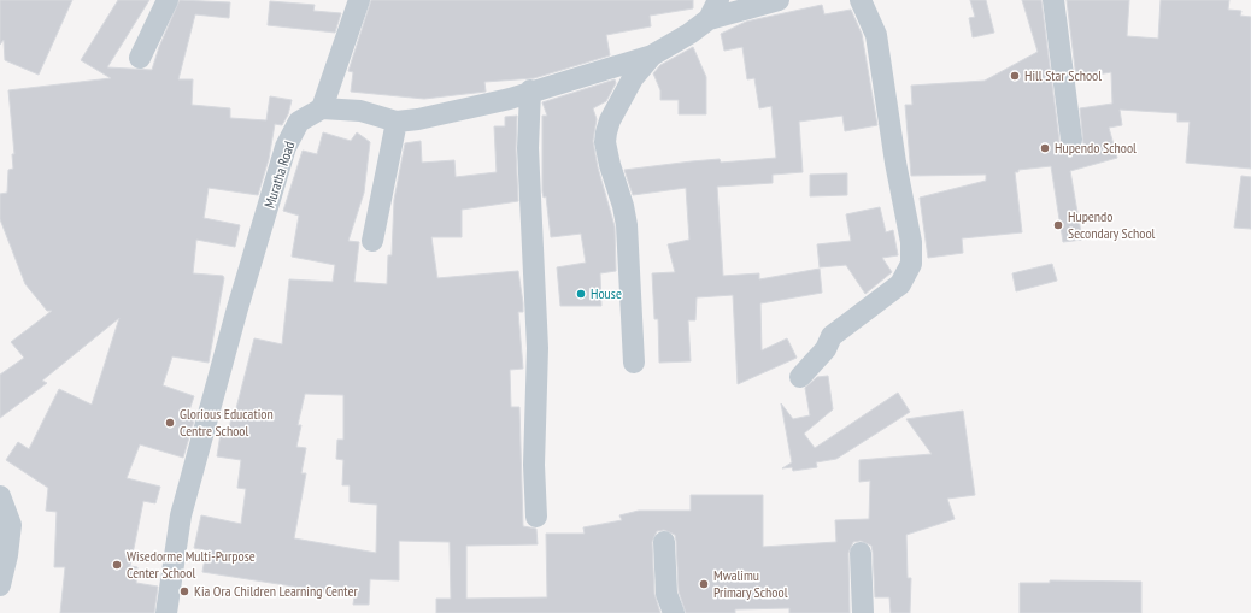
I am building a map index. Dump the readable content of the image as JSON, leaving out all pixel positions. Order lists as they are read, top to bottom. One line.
{"streets":{"street":["Muratha Road"]},"places":["Hill Star School","Hupendo School","Hupendo Secondary School","House","Glorious Education Centre School","Wisedorme Multi-Purpose Center School","Mwalimu Primary School","Kia Ora Children Learning Center"]}
